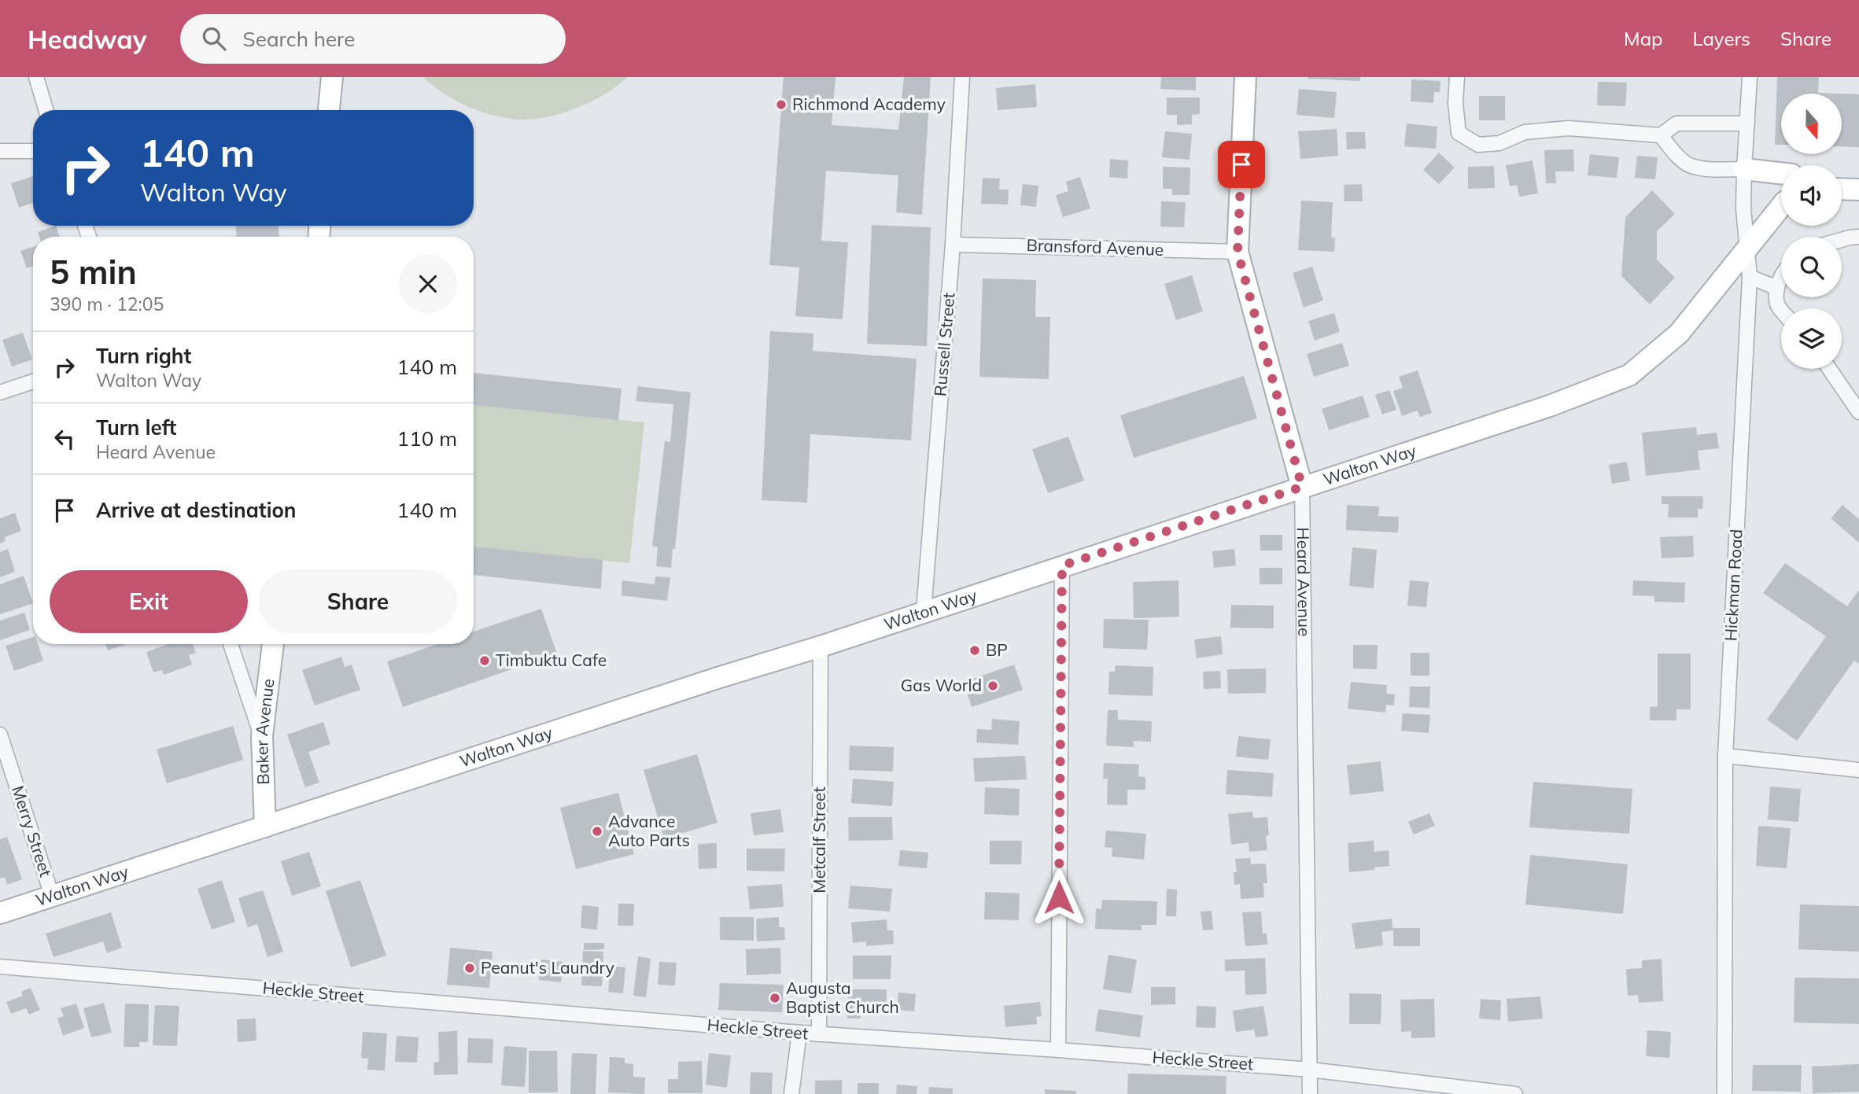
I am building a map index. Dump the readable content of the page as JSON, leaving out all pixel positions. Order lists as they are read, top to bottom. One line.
{"streets":{"main road":["Walton Way","Heard Avenue","Baker Avenue"],"street":["Bransford Avenue","Russell Street","Hickman Road","Merry Street","Metcalf Street","Heckle Street"]},"crossings":[["Bransford Avenue","Russell Street"],["Bransford Avenue","Heard Avenue"],["Russell Street","Walton Way"],["Walton Way","Heard Avenue"],["Walton Way","Hickman Road"],["Walton Way","Baker Avenue"],["Walton Way","Merry Street"],["Walton Way","Metcalf Street"],["Heard Avenue","Heckle Street"],["Metcalf Street","Heckle Street"]],"places":["Richmond Academy","BP","Timbuktu Cafe","Gas World","Advance Auto Parts","Peanut's Laundry","Augusta Baptist Church"],"north":"bottom","page":{"header":"Headway","search":"Search here","nav":["Map","Layers","Share"],"turn":["140 m","Walton Way"],"heading":["5 min","390 m · 12:05"],"list":[{"name":"Turn right","note":"Walton Way","value":"140 m"},{"name":"Turn left","note":"Heard Avenue","value":"110 m"},{"name":"Arrive at destination","value":"140 m"}],"buttons":["Exit","Share"]}}
